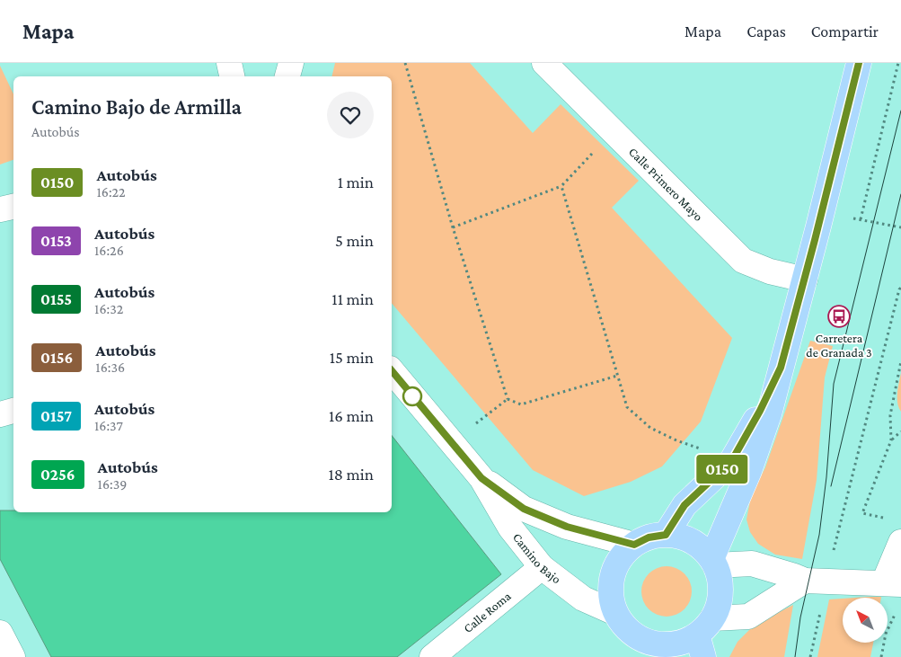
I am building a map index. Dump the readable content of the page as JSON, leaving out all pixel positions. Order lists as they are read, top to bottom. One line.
{"streets":{"street":["Calle Primero Mayo","Camino Bajo","Calle Roma"]},"crossings":[["Camino Bajo","Calle Roma"]],"places":{"bus stop":["Carretera de Granada 3"]},"lines":["bus line 0150"],"north":"top left","page":{"header":"Mapa","nav":["Mapa","Capas","Compartir"],"on_map":"0150","heading":["Camino Bajo de Armilla","Autobús"],"list":[{"mark":"0150","name":"Autobús","note":"16:22","value":"1 min"},{"mark":"0153","name":"Autobús","note":"16:26","value":"5 min"},{"mark":"0155","name":"Autobús","note":"16:32","value":"11 min"},{"mark":"0156","name":"Autobús","note":"16:36","value":"15 min"},{"mark":"0157","name":"Autobús","note":"16:37","value":"16 min"},{"mark":"0256","name":"Autobús","note":"16:39","value":"18 min"}]}}
